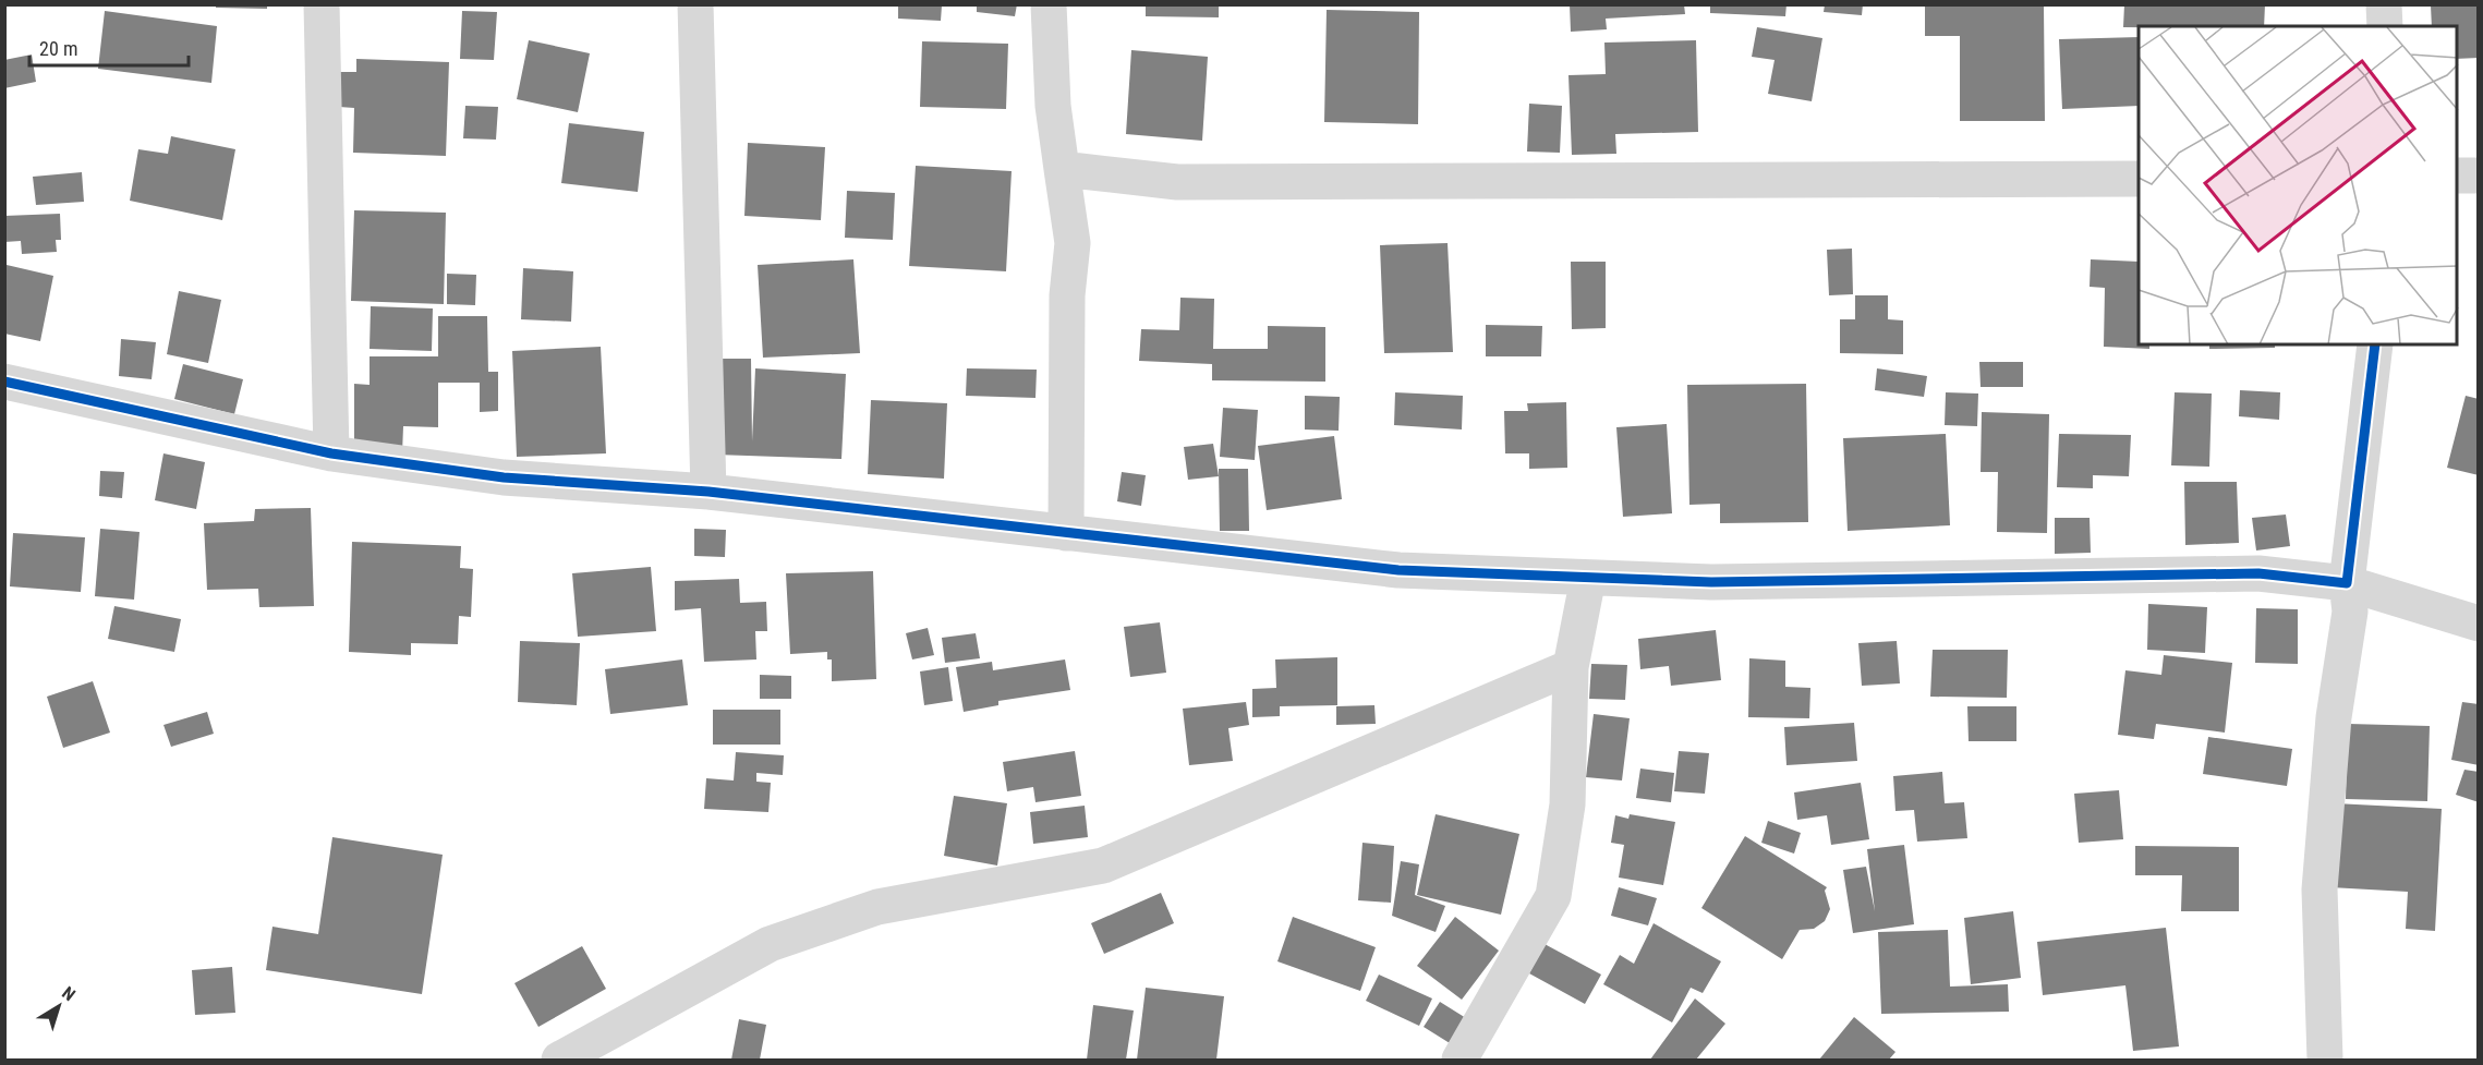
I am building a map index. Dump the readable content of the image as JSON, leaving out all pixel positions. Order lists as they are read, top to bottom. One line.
{"scale_bar":"20 m","north":"top right"}
